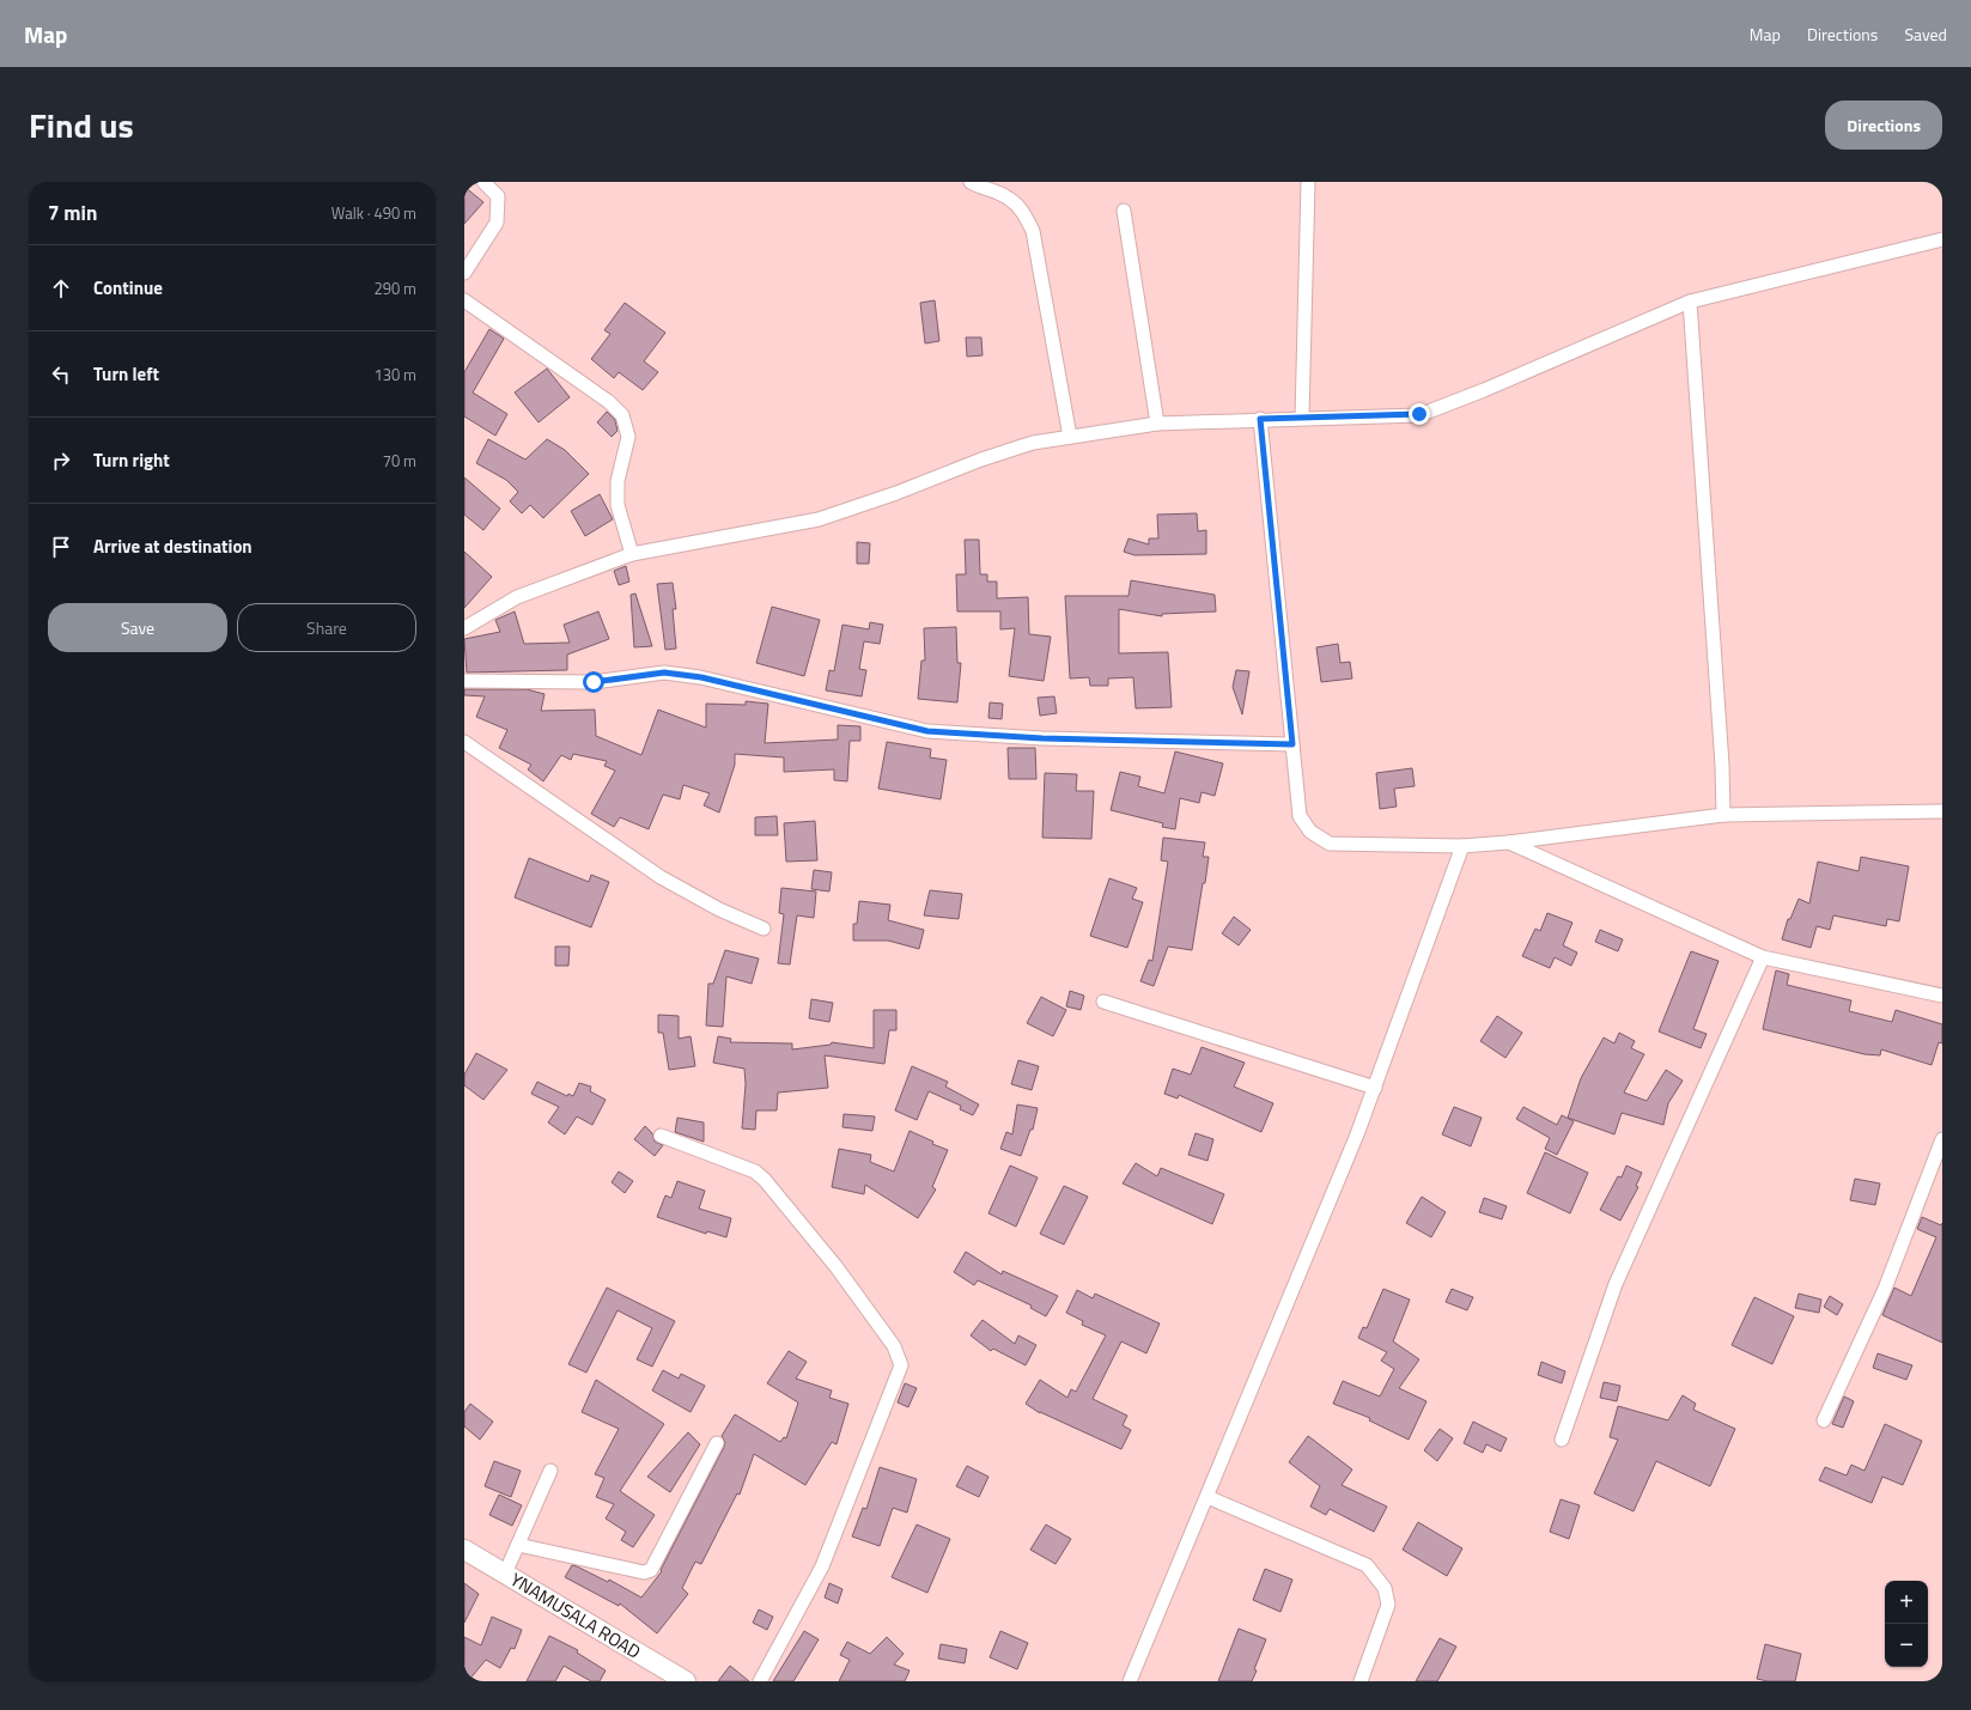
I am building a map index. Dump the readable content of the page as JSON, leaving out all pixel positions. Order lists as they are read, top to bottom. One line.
{"streets":{"main road":["YNAMUSALA ROAD"]},"page":{"header":"Map","nav":["Map","Directions","Saved"],"title":"Find us","buttons":["Directions",["Save","Share"]],"heading":["7 min","Walk · 490 m"],"list":[["Continue","290 m"],["Turn left","130 m"],["Turn right","70 m"],"Arrive at destination"],"map_buttons":["+","−"]}}
